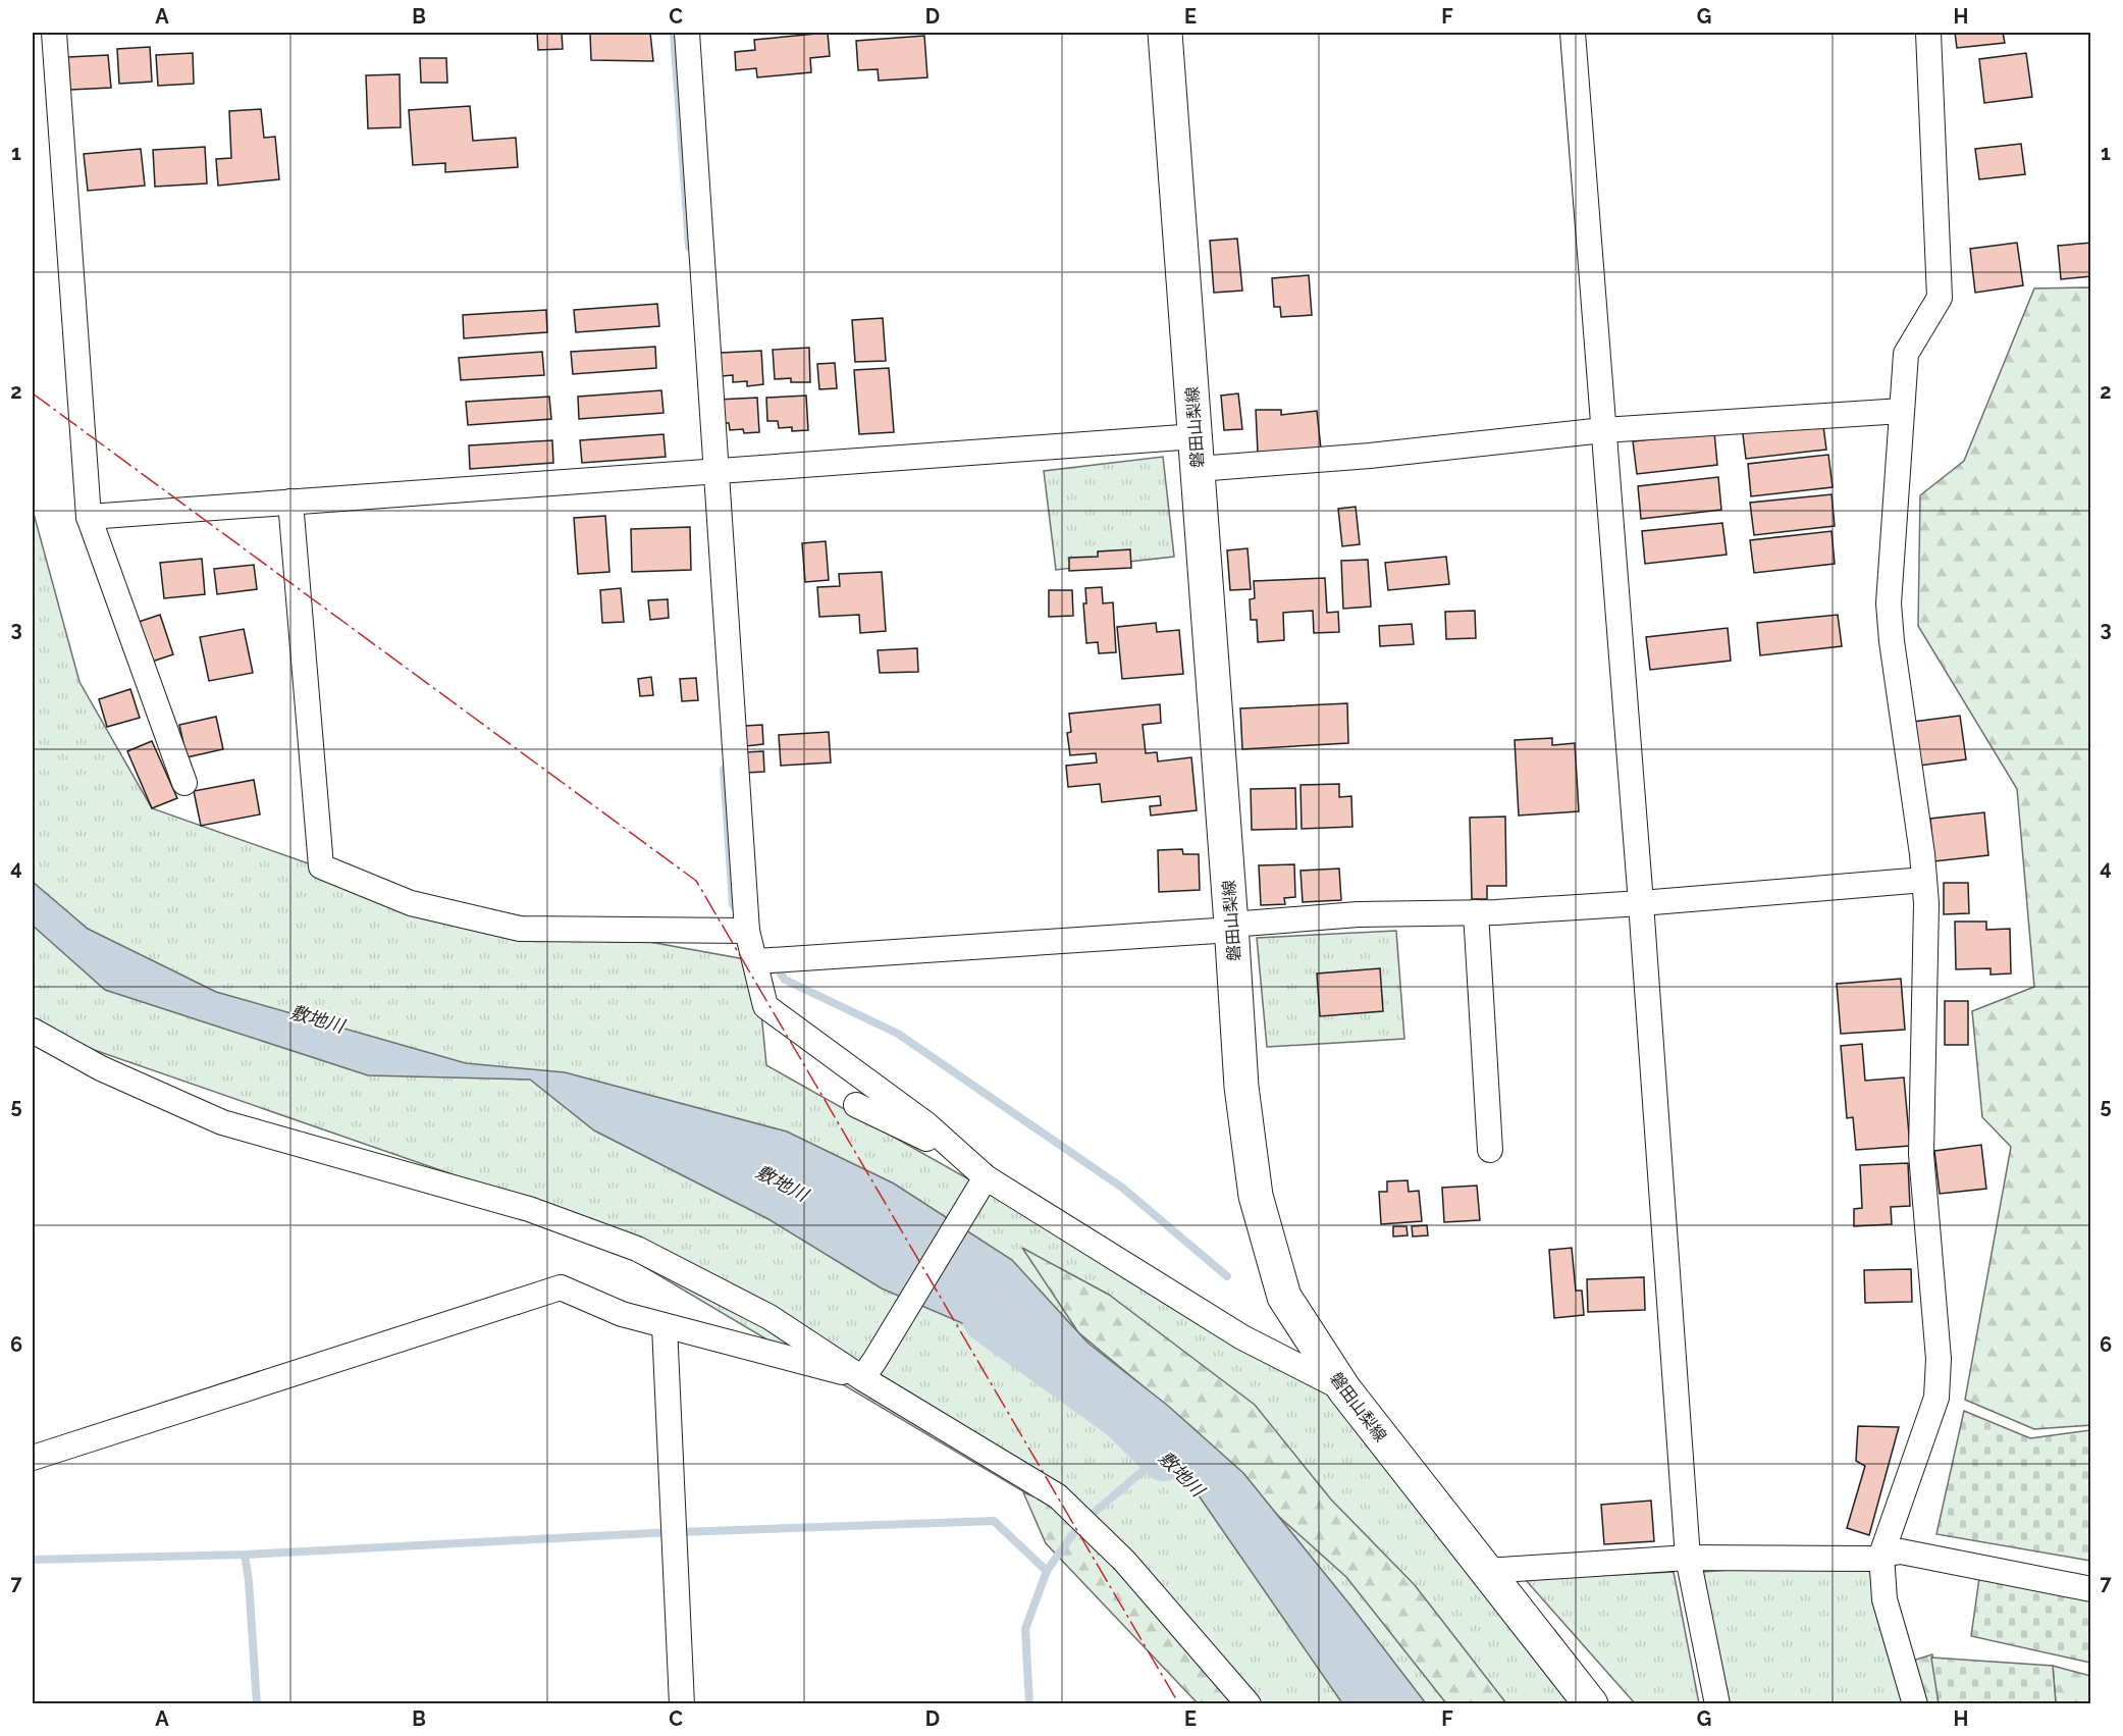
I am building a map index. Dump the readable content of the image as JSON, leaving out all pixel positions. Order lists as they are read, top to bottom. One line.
{"streets":{"main road":["磐田山梨線"]},"water":["敷地川"],"grid":{"columns":["A","B","C","D","E","F","G","H"],"rows":["1","2","3","4","5","6","7"]}}
